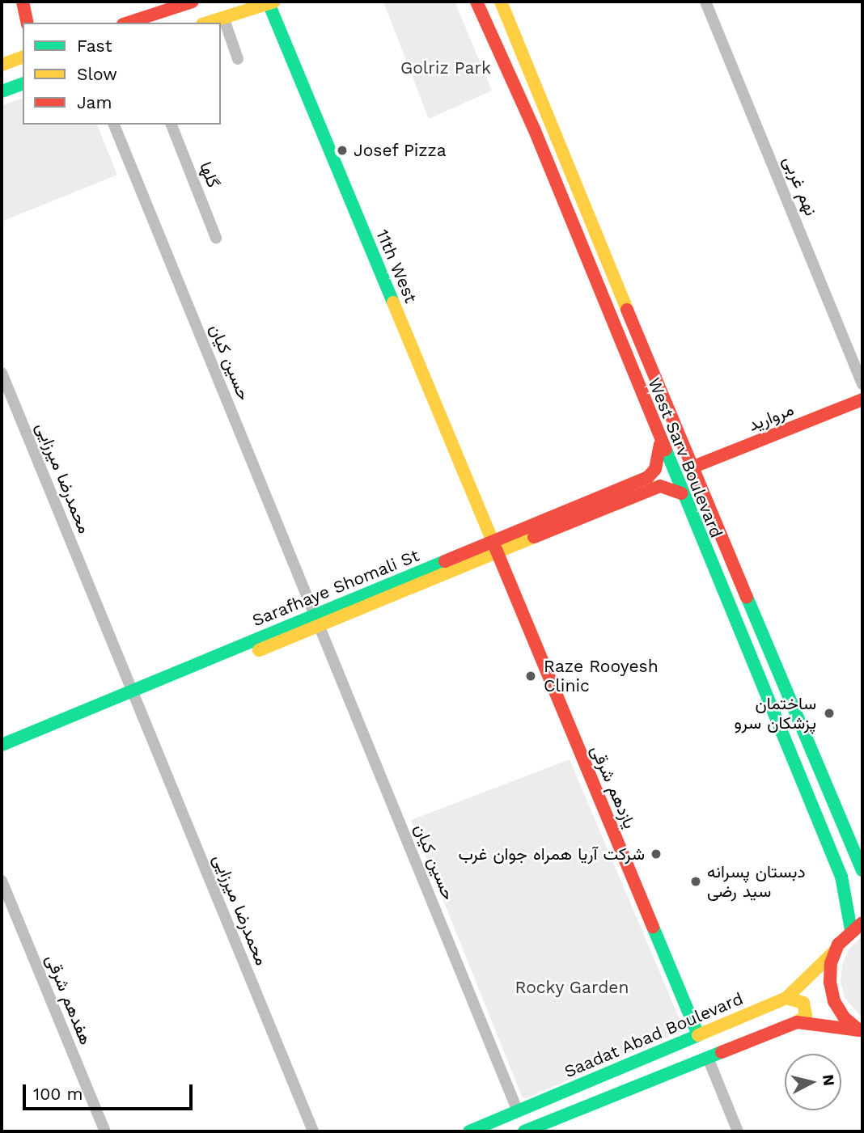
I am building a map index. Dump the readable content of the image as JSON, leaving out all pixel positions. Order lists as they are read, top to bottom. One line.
{"streets":{"main road":["11th West","مروارید","West Sarv Boulevard","Sarafhaye Shomali St","یازدهم شرقی","Saadat Abad Boulevard"],"street":["گلها","نهم غربی","حسین کیان","محمدرضا میرزایی","هفدهم شرقی"]},"crossings":[["11th West","Sarafhaye Shomali St"],["11th West","یازدهم شرقی"],["حسین کیان","Sarafhaye Shomali St"],["حسین کیان","Saadat Abad Boulevard"],["مروارید","West Sarv Boulevard"],["West Sarv Boulevard","Sarafhaye Shomali St"],["West Sarv Boulevard","Saadat Abad Boulevard"],["محمدرضا میرزایی","Sarafhaye Shomali St"],["Sarafhaye Shomali St","یازدهم شرقی"],["یازدهم شرقی","Saadat Abad Boulevard"]],"parks":["Golriz Park","Rocky Garden"],"places":["Josef Pizza","Raze Rooyesh Clinic","ساختمان پزشکان سرو","شرکت آریا همراه جوان غرب","دبستان پسرانه سید رضی"],"legend":["Fast","Slow","Jam"],"scale_bar":"100 m","north":"right"}
